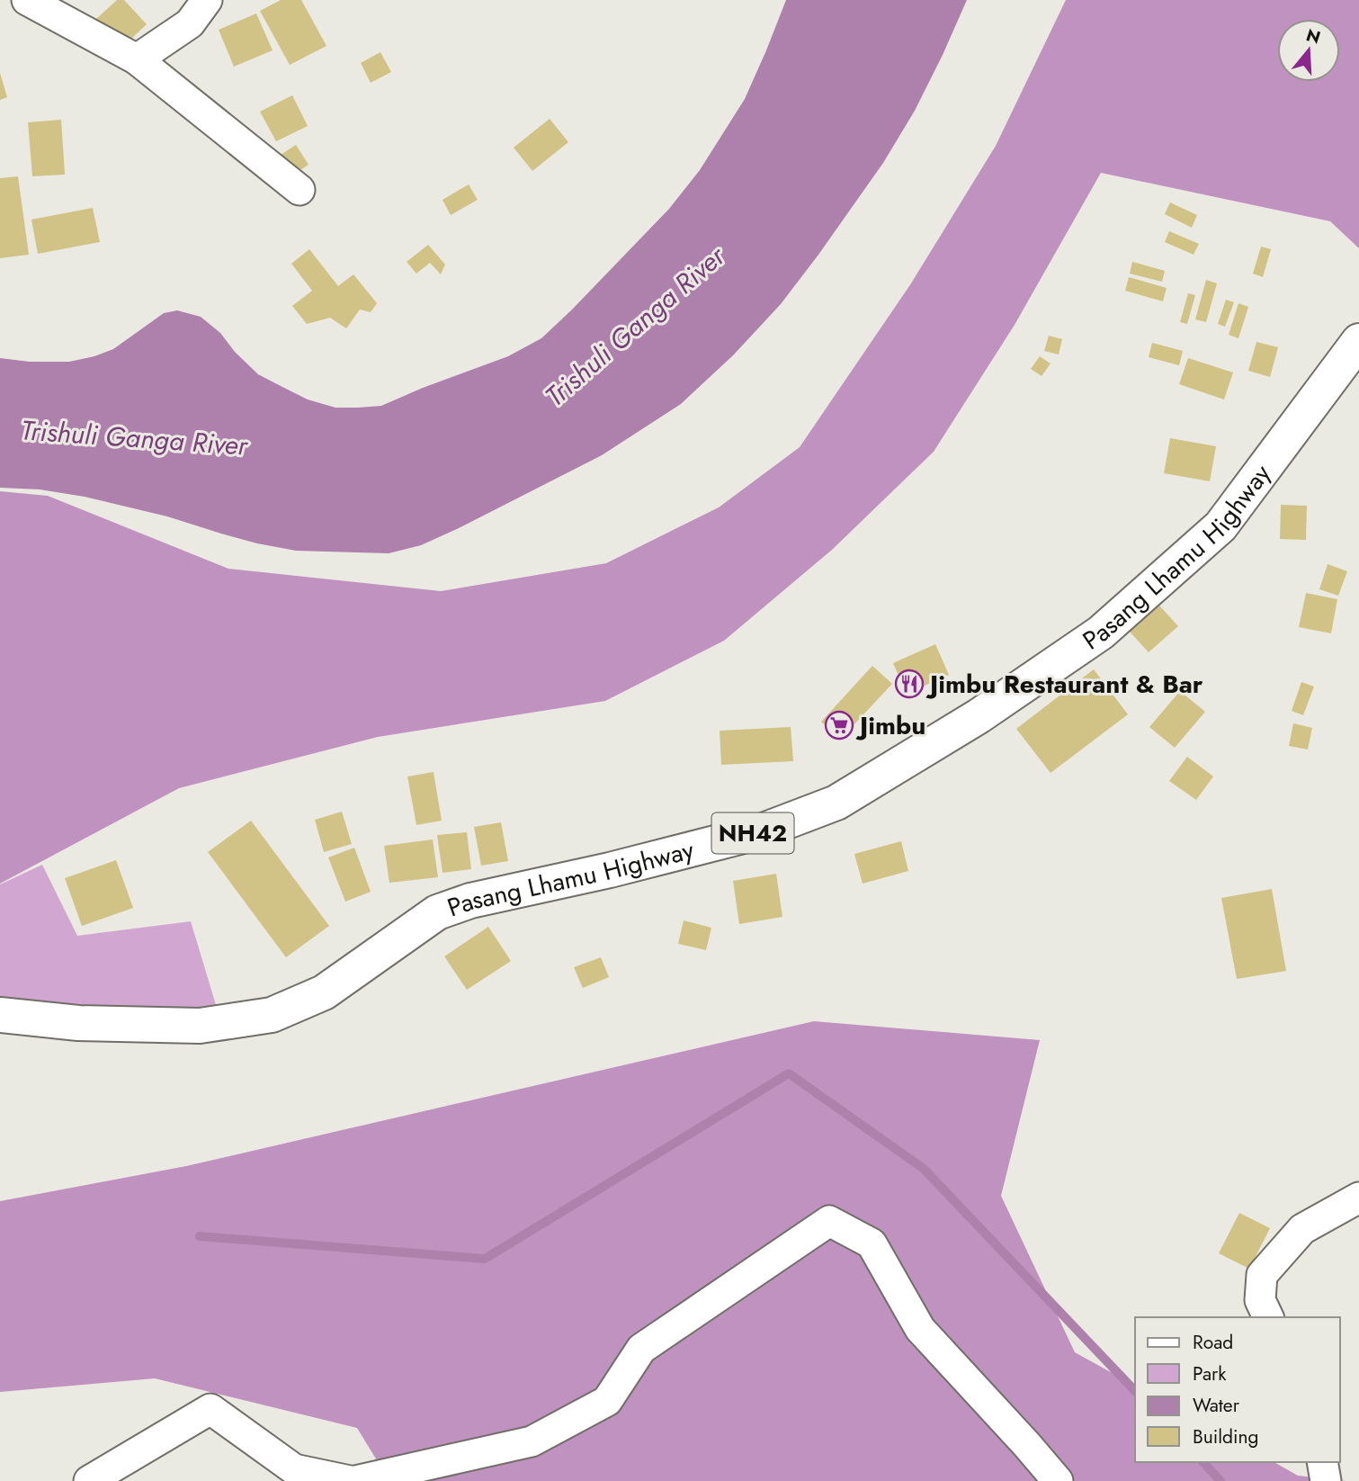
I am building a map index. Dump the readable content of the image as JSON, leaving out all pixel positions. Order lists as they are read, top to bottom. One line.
{"streets":{"main road":["Pasang Lhamu Highway","NH42"]},"water":["Trishuli Ganga River"],"places":{"restaurant":["Jimbu Restaurant & Bar"],"supermarket":["Jimbu"]},"legend":["Road","Park","Water","Building"],"north":"top"}
